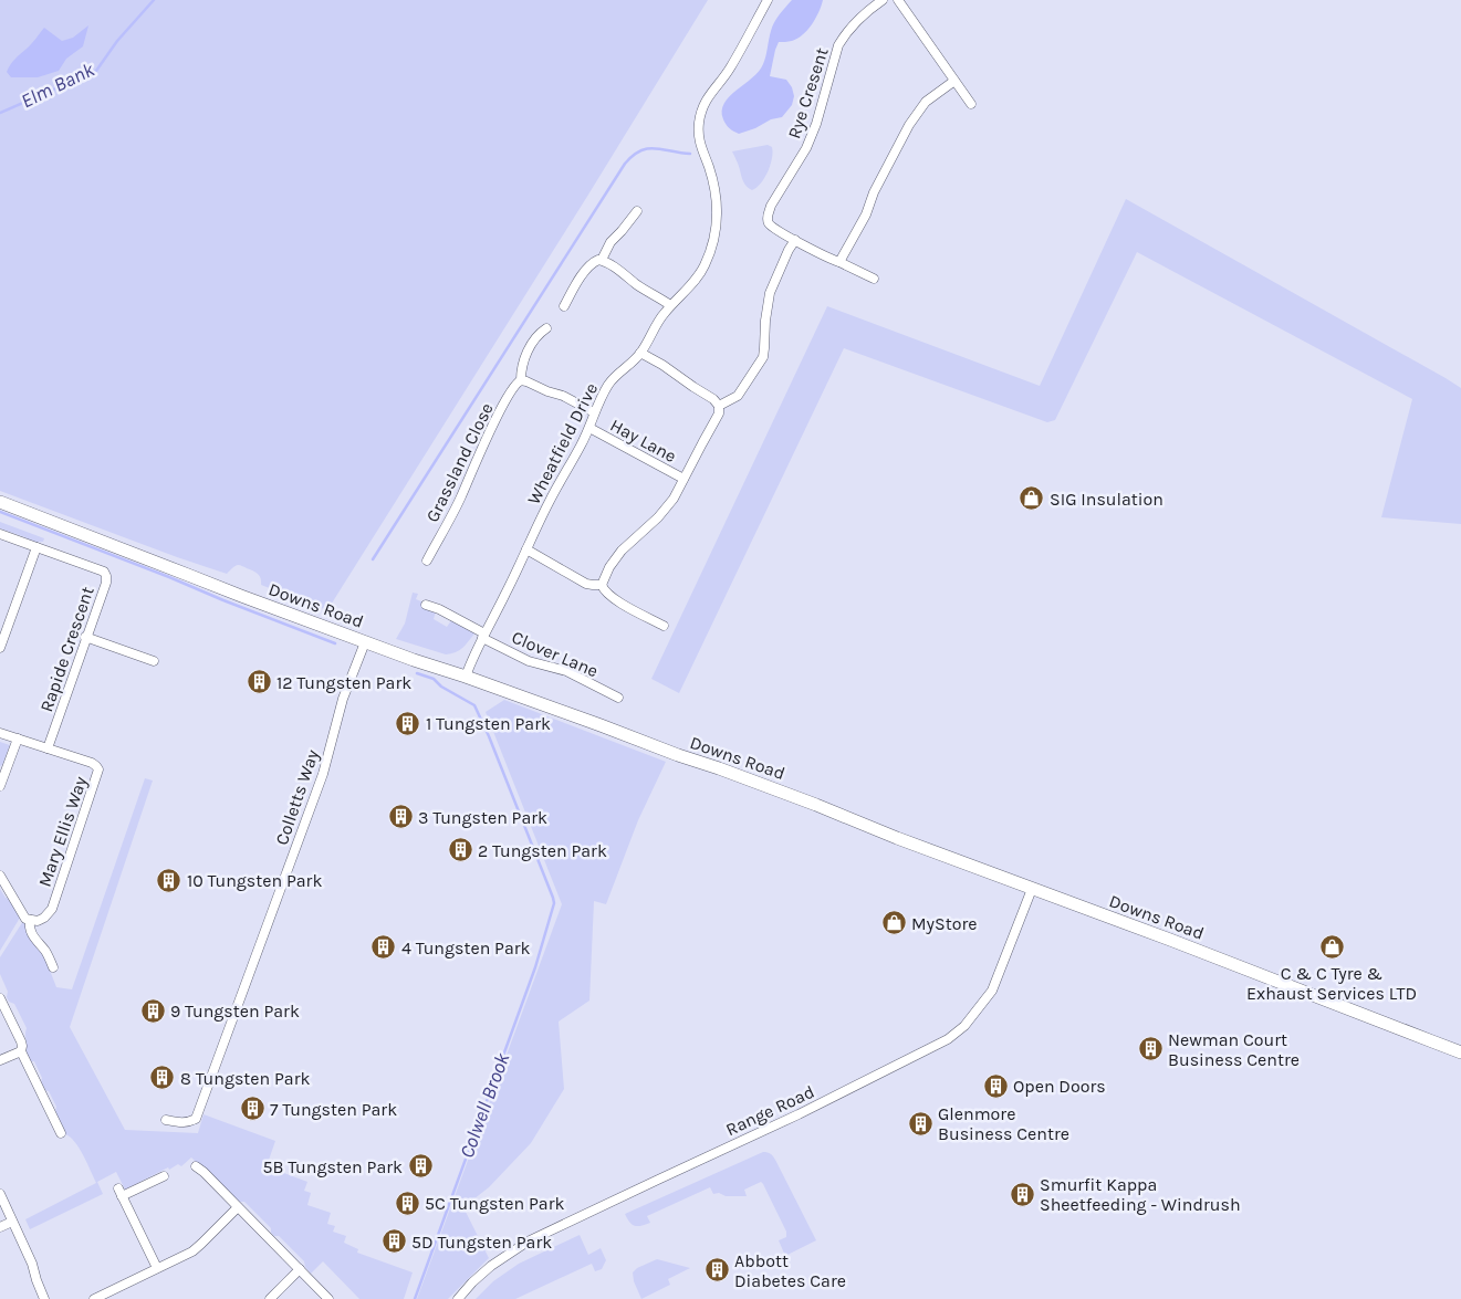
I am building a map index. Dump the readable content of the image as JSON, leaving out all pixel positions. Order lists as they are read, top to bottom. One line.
{"streets":{"street":["Rye Cresent","Hay Lane","Wheatfield Drive","Grassland Close","Downs Road","Rapide Crescent","Clover Lane","Colletts Way","Mary Ellis Way","Range Road"]},"crossings":[["Hay Lane","Wheatfield Drive"],["Wheatfield Drive","Downs Road"],["Wheatfield Drive","Clover Lane"],["Downs Road","Colletts Way"],["Downs Road","Range Road"],["Rapide Crescent","Mary Ellis Way"]],"water":["Elm Bank","Colwell Brook"],"places":{"shop":["SIG Insulation","MyStore","C & C Tyre & Exhaust Services LTD"],"building":["12 Tungsten Park","1 Tungsten Park","3 Tungsten Park","2 Tungsten Park","10 Tungsten Park","4 Tungsten Park","9 Tungsten Park","Newman Court Business Centre","8 Tungsten Park","Open Doors","7 Tungsten Park","Glenmore Business Centre","5B Tungsten Park","Smurfit Kappa Sheetfeeding - Windrush","5C Tungsten Park","5D Tungsten Park","Abbott Diabetes Care"]}}
